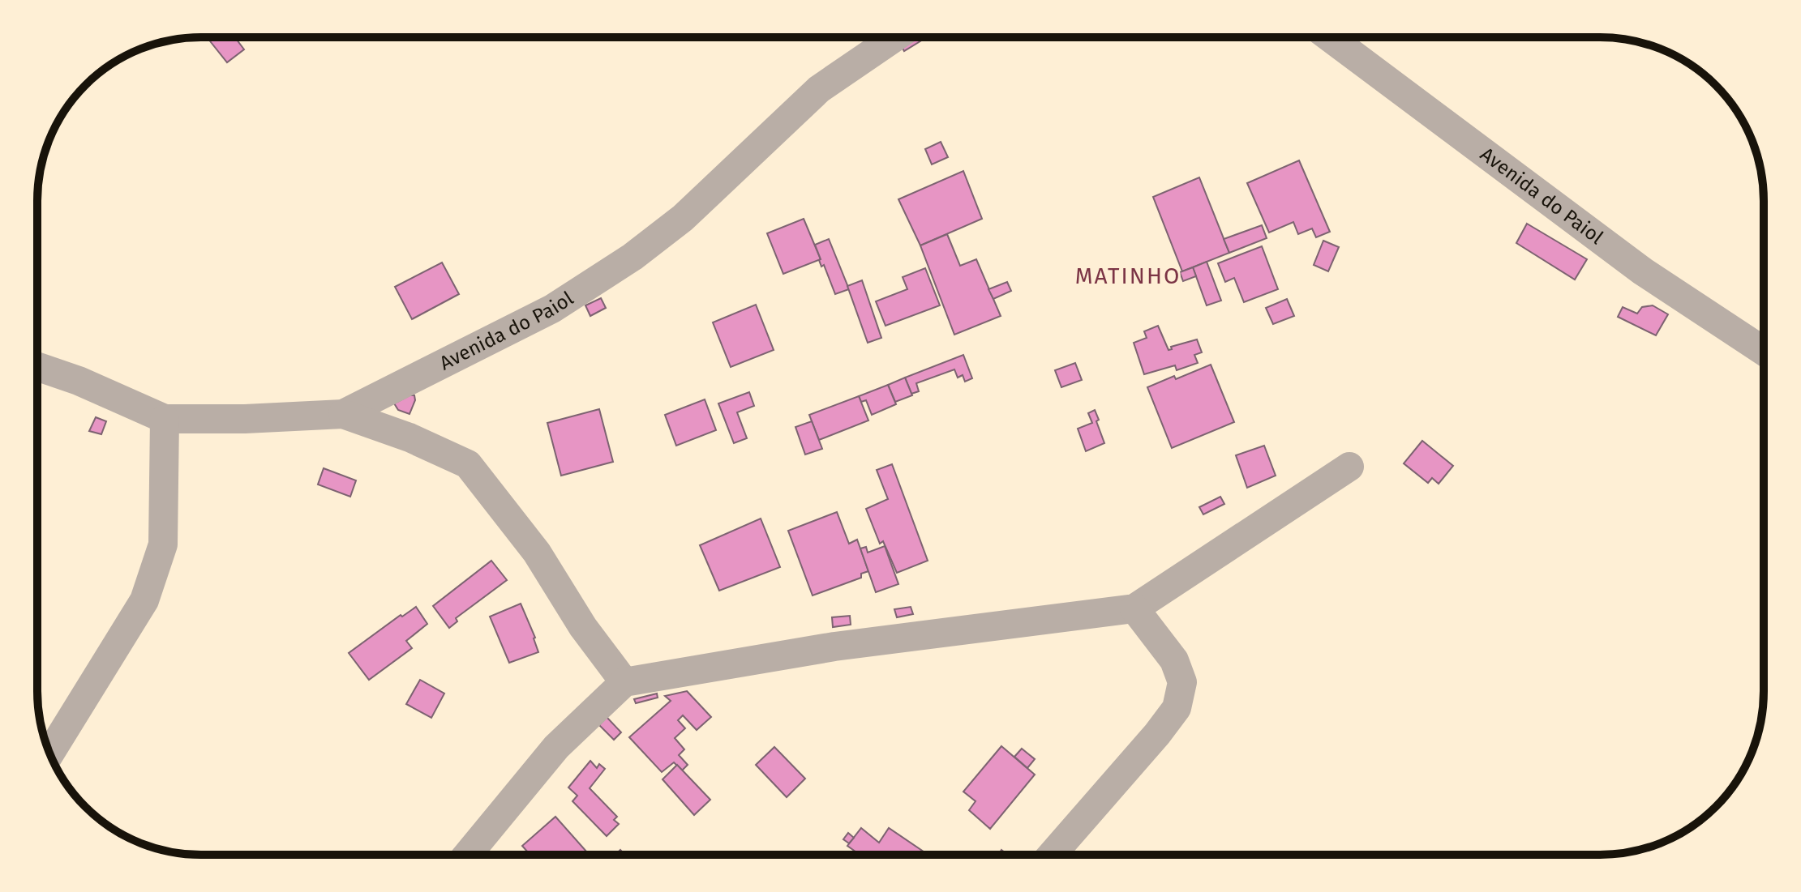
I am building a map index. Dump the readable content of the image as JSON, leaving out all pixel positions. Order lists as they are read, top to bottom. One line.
{"streets":{"street":["Avenida do Paiol"]},"districts":["MATINHO"]}
